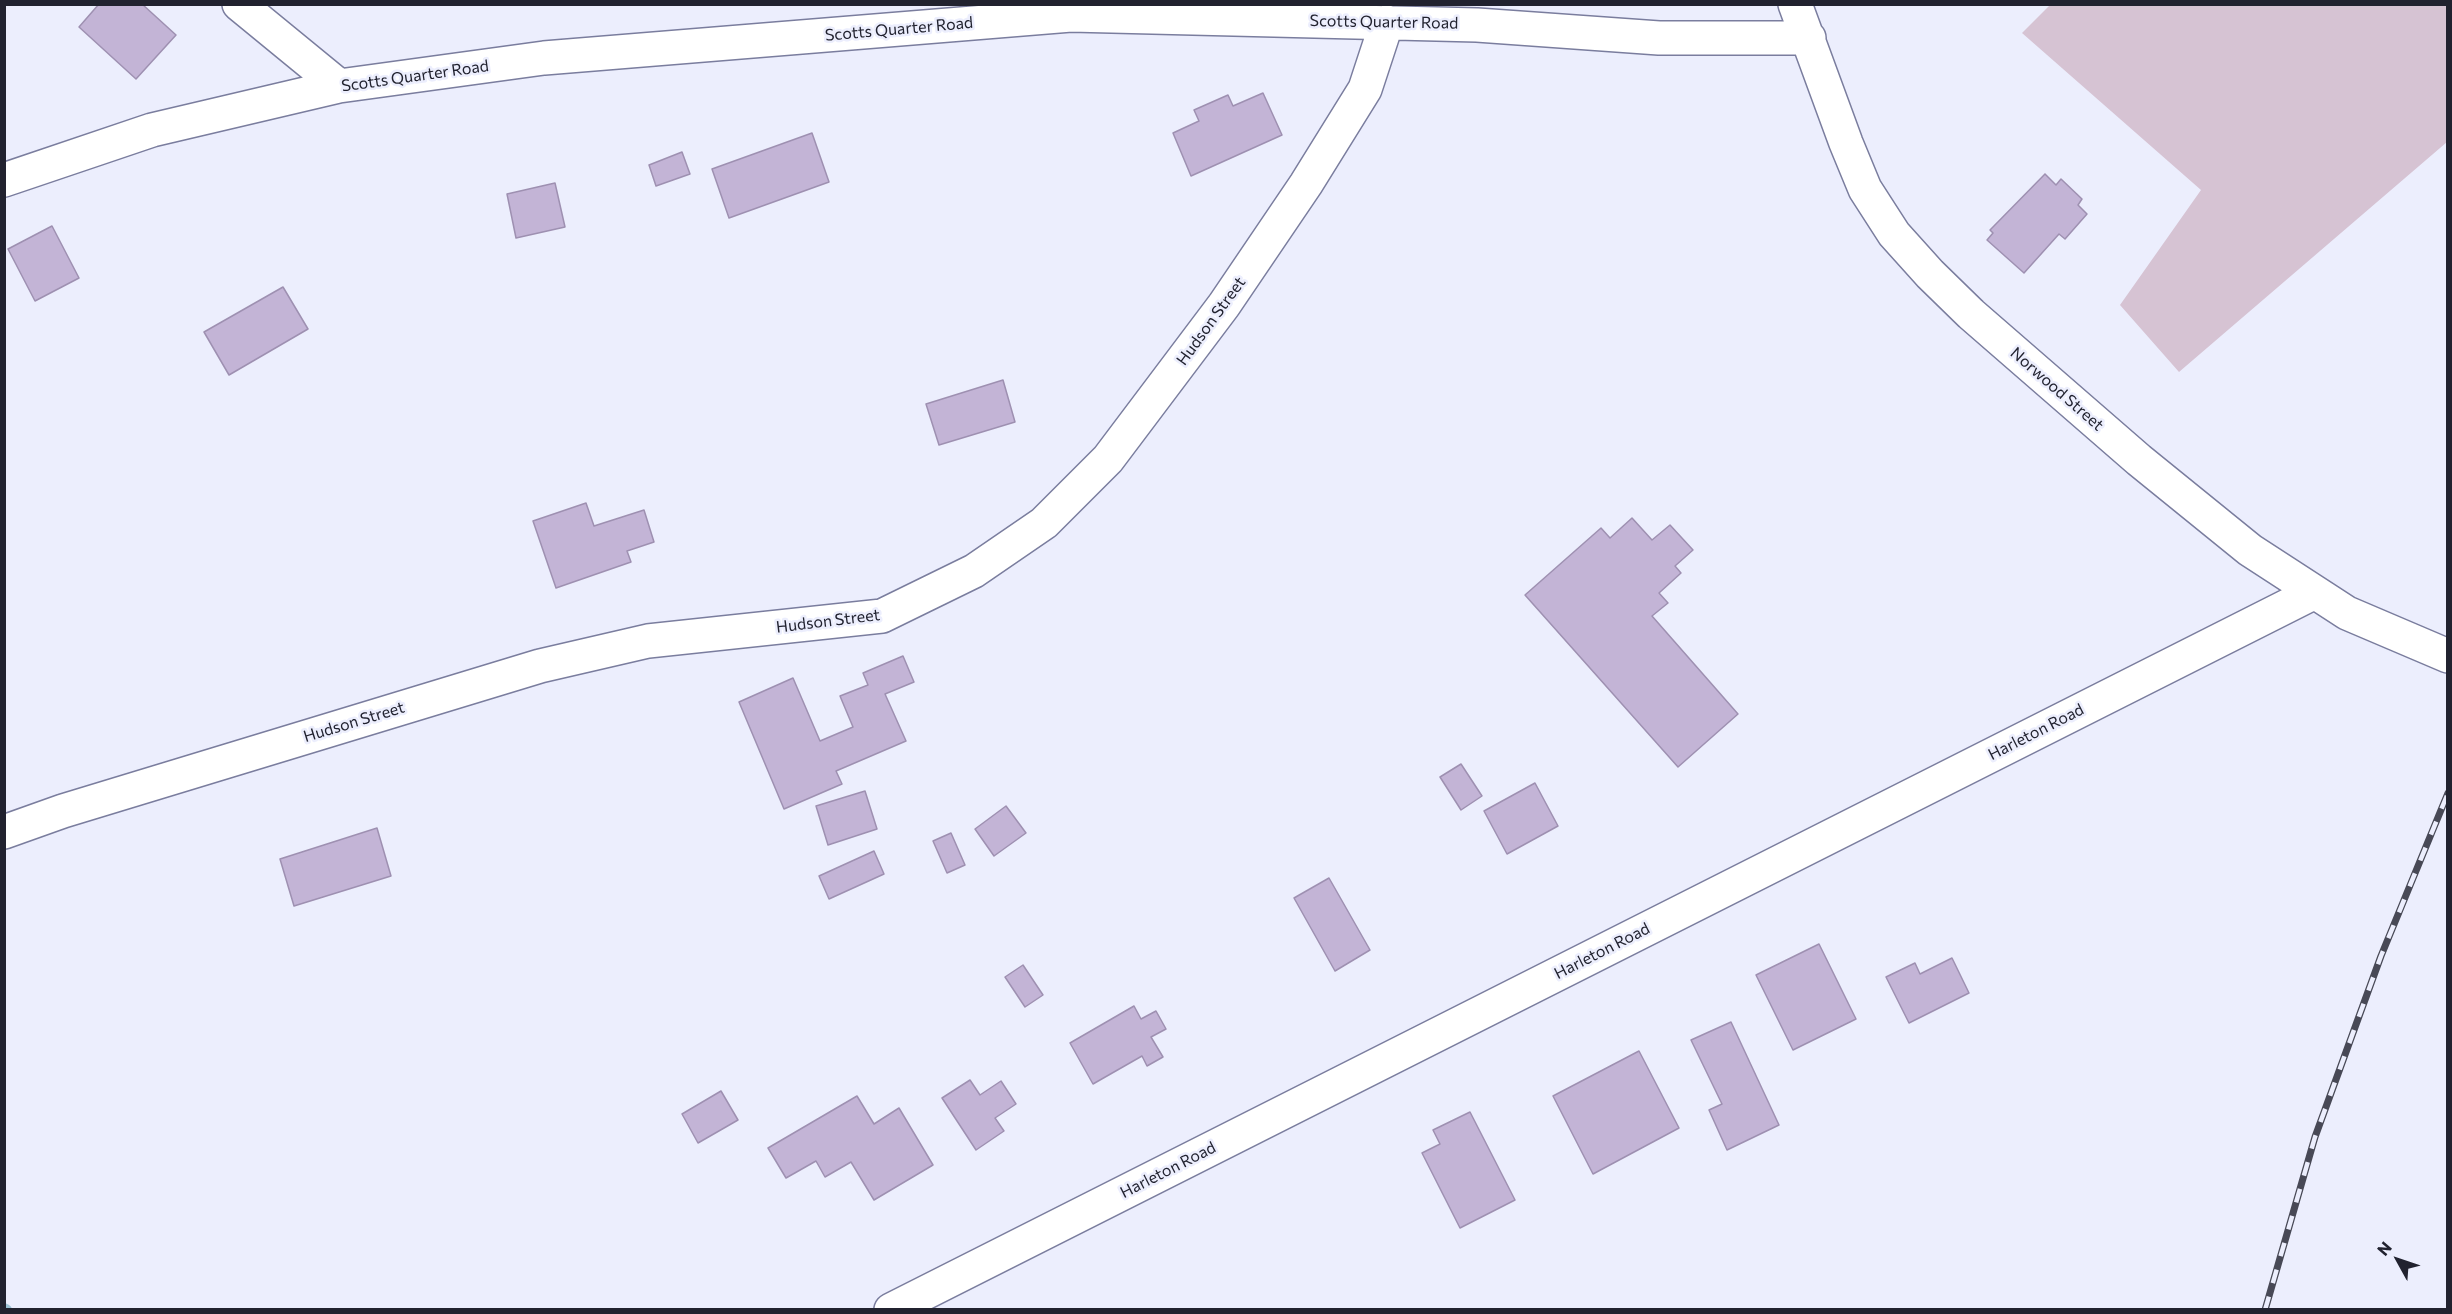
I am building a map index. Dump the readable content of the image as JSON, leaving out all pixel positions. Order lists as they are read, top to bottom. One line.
{"streets":{"street":["Scotts Quarter Road","Hudson Street","Norwood Street","Harleton Road"]},"crossings":[["Scotts Quarter Road","Hudson Street"],["Scotts Quarter Road","Norwood Street"],["Norwood Street","Harleton Road"]],"north":"top left"}
